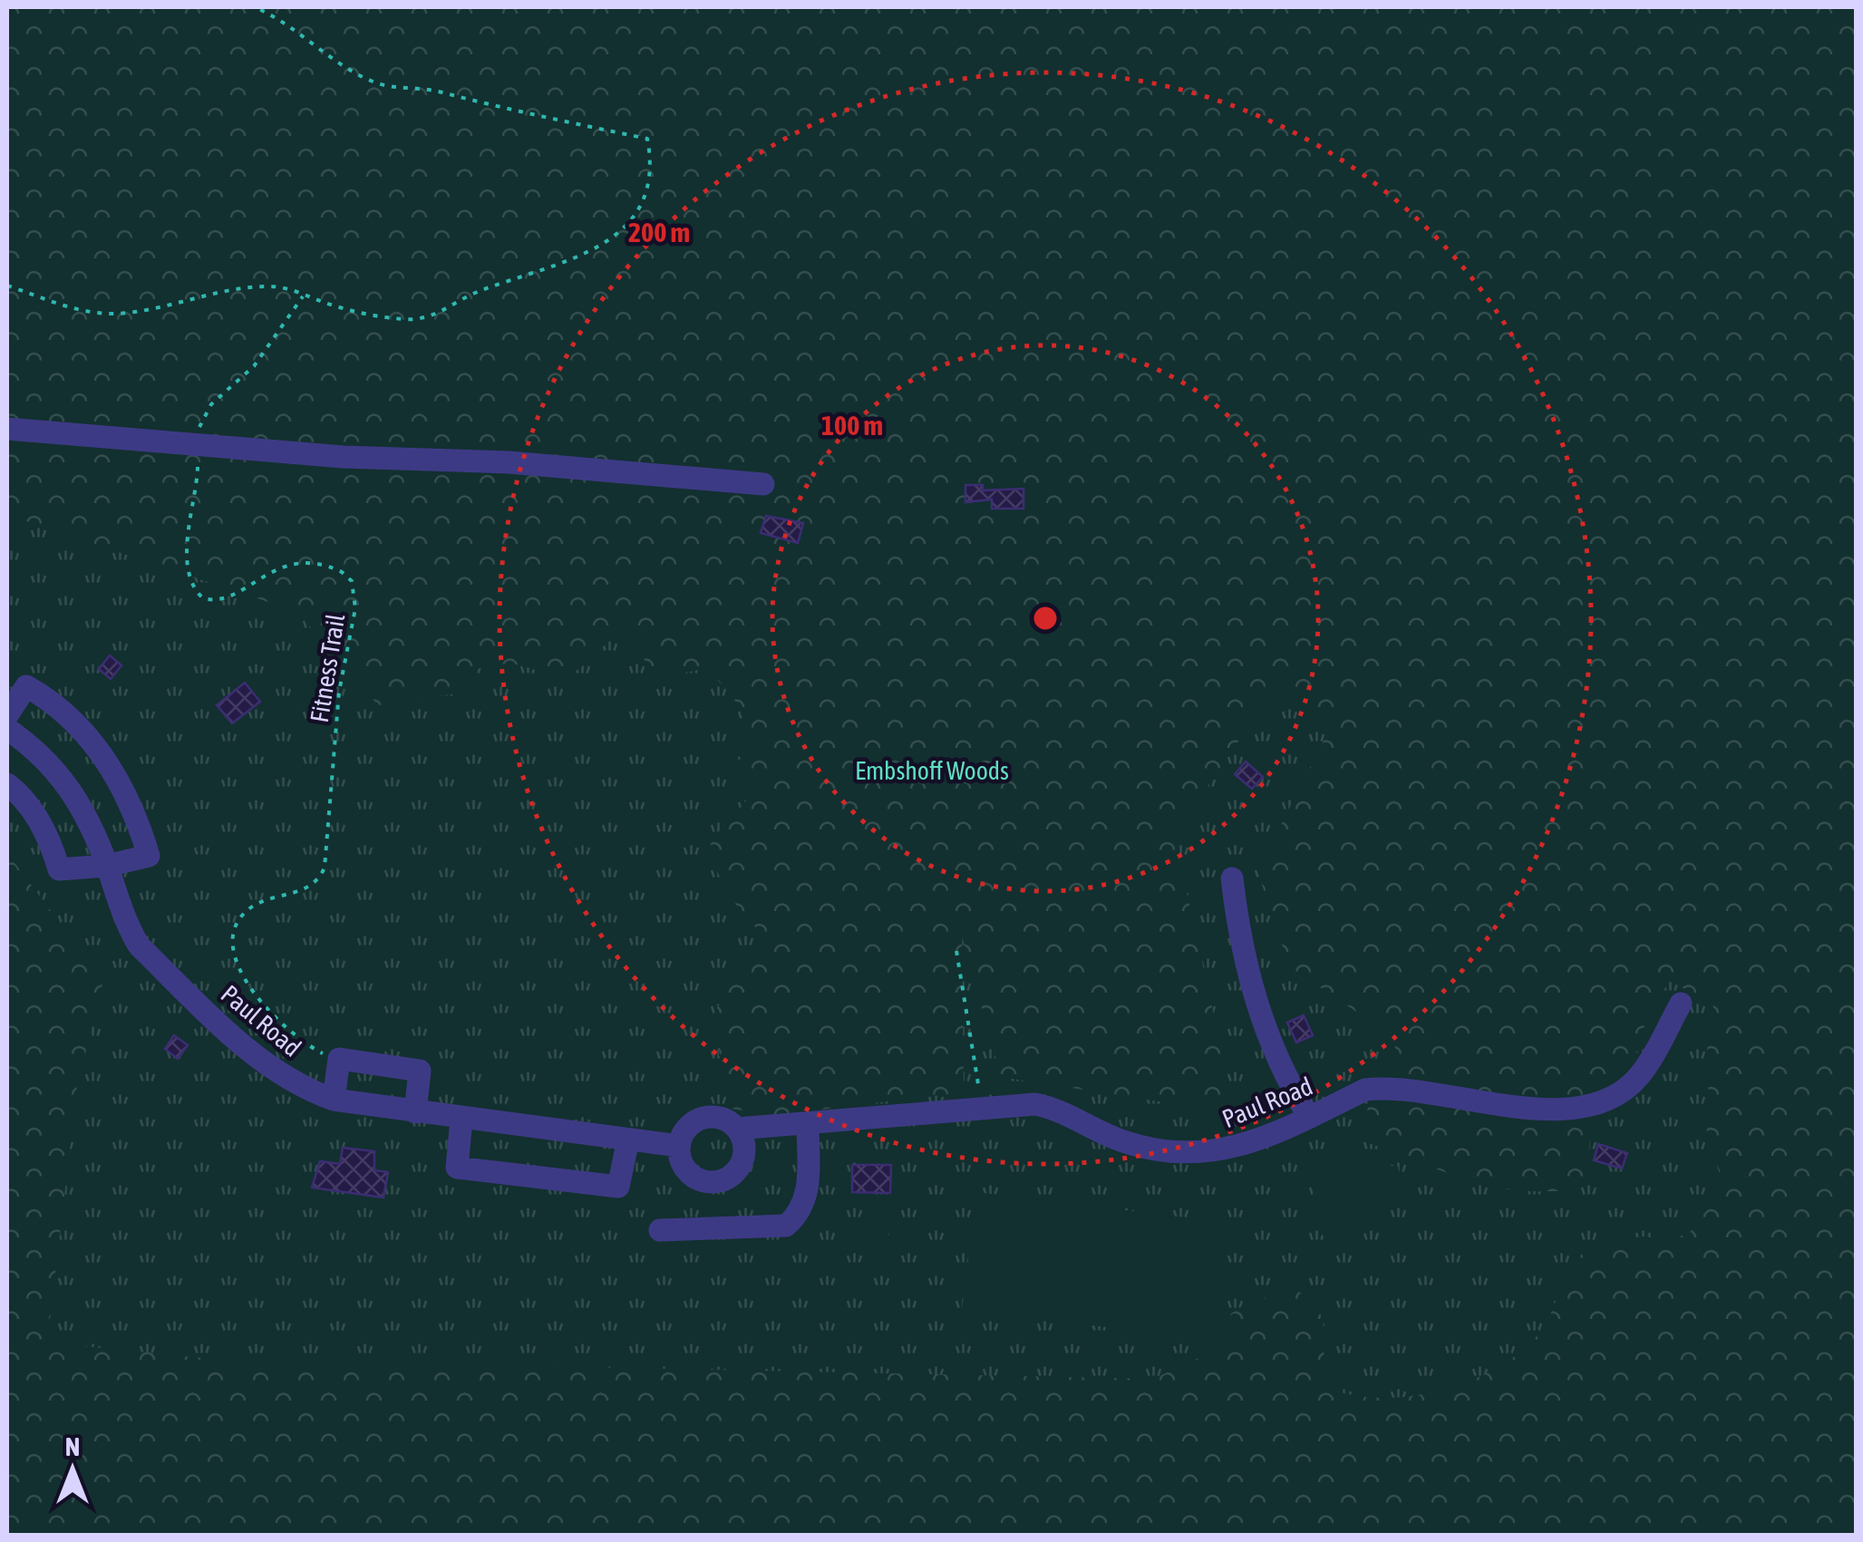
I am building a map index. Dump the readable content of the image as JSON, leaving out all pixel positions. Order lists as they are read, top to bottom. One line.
{"streets":{"street":["Paul Road"],"path":["Fitness Trail"]},"parks":["Embshoff Woods"],"north":"top","rings":["200 m","100 m"]}
